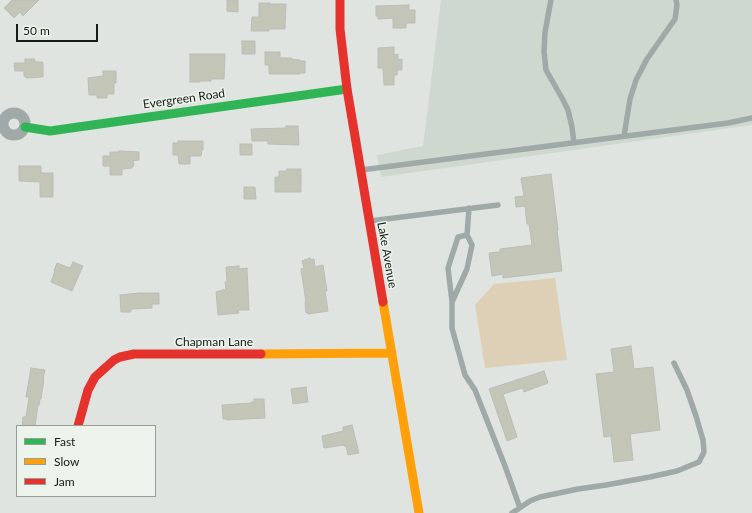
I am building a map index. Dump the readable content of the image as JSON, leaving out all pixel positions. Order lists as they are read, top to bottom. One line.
{"streets":{"street":["Evergreen Road","Lake Avenue","Chapman Lane"]},"crossings":[["Evergreen Road","Lake Avenue"],["Lake Avenue","Chapman Lane"]],"legend":["Fast","Slow","Jam"],"scale_bar":"50 m"}
